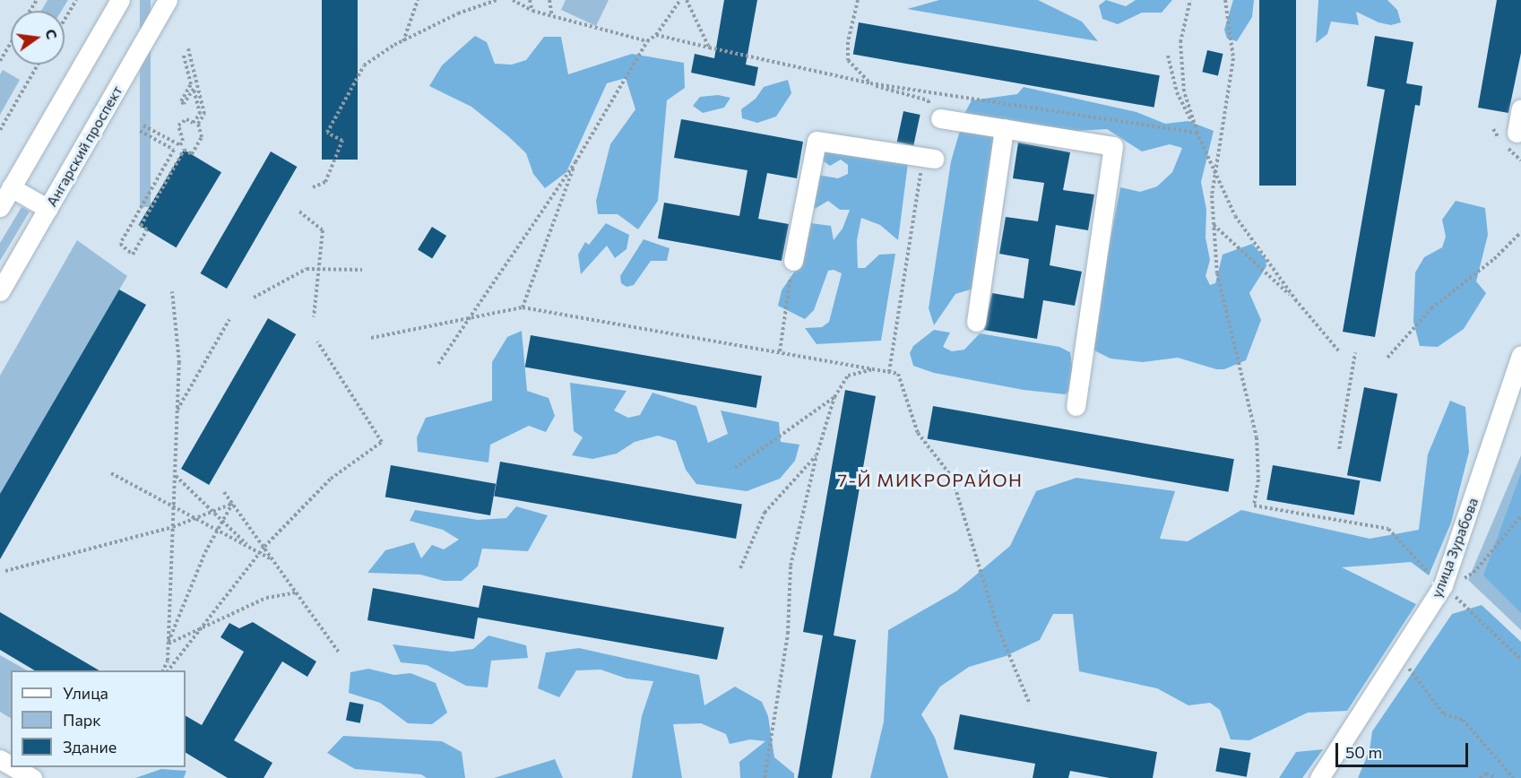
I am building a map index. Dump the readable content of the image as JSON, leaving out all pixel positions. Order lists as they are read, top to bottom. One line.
{"streets":{"street":["Ангарский проспект","улица Зурабова"]},"districts":["7-Й МИКРОРАЙОН"],"legend":["Улица","Парк","Здание"],"scale_bar":"50 m","north":"right"}
